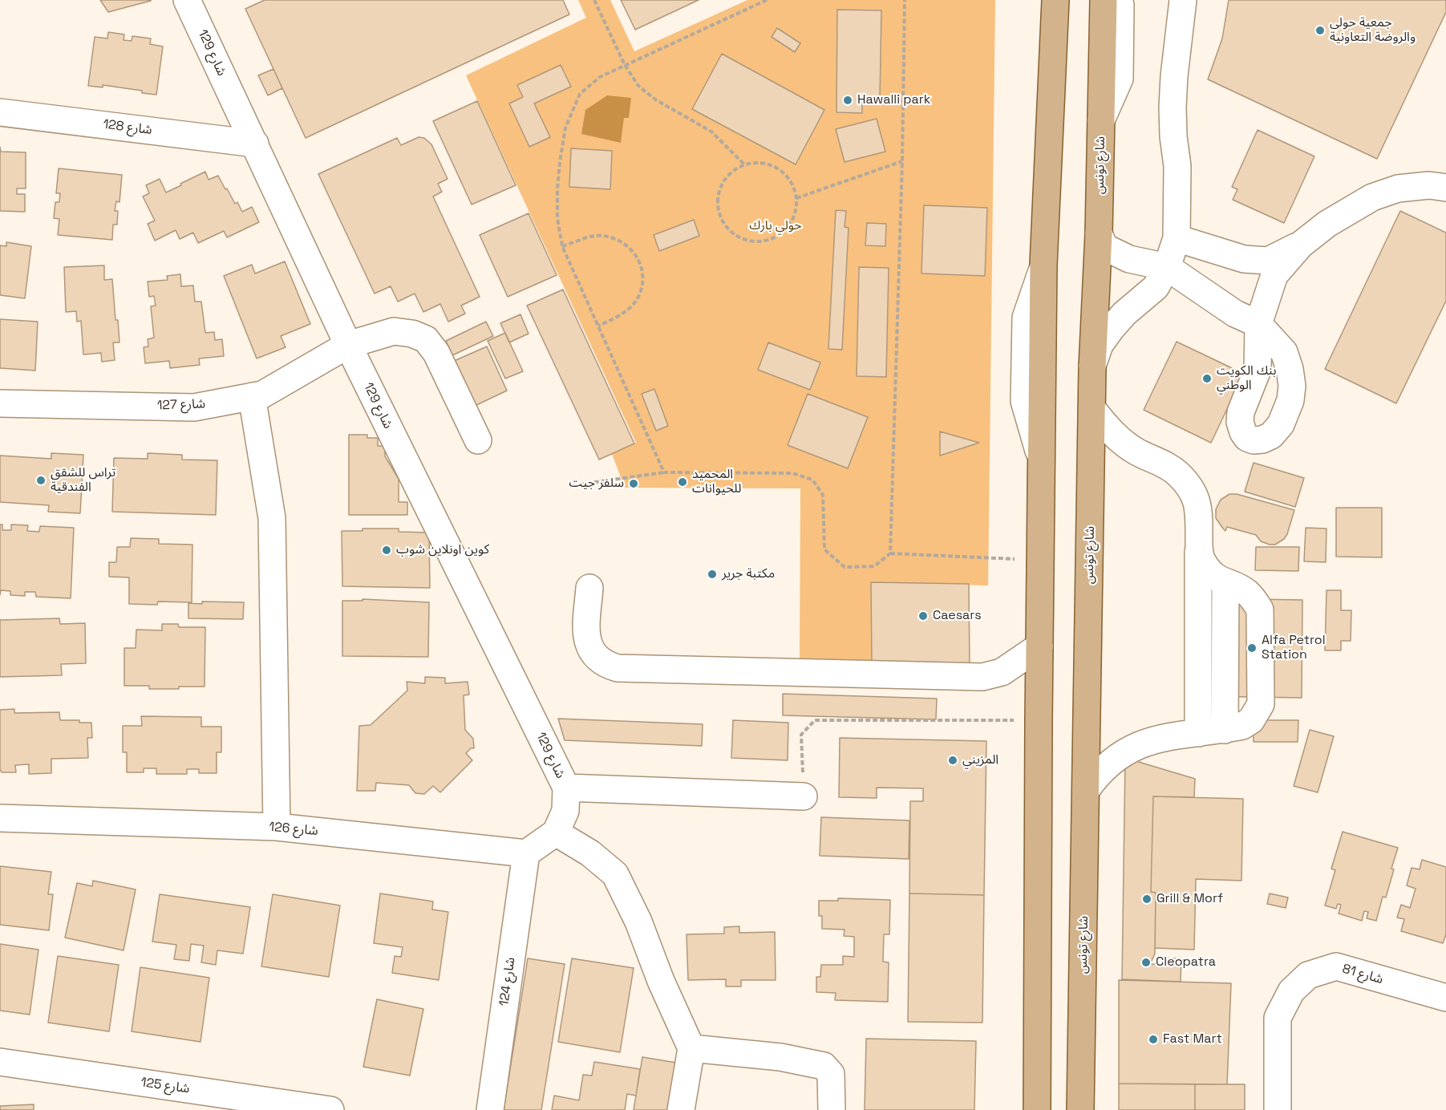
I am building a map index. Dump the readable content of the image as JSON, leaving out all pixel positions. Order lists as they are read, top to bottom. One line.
{"streets":{"main road":["شارع تونس"],"street":["شارع 129","شارع 128","شارع 127","شارع 126","شارع 81","شارع 124","شارع 125"]},"crossings":[["شارع 129","شارع 128"],["شارع 129","شارع 127"],["شارع 126","شارع 124"]],"parks":["حولي بارك"],"places":["جمعية حولي والروضة التعاونية","Hawalli park","بنك الكويت الوطني","تراس للشقق الفندقية","المحميد للحيوانات","سلفر جيت","كوين اونلاين شوب","مكتبة جرير","Caesars","Alfa Petrol Station","المزيني","Grill & Morf","Cleopatra","Fast Mart"]}
